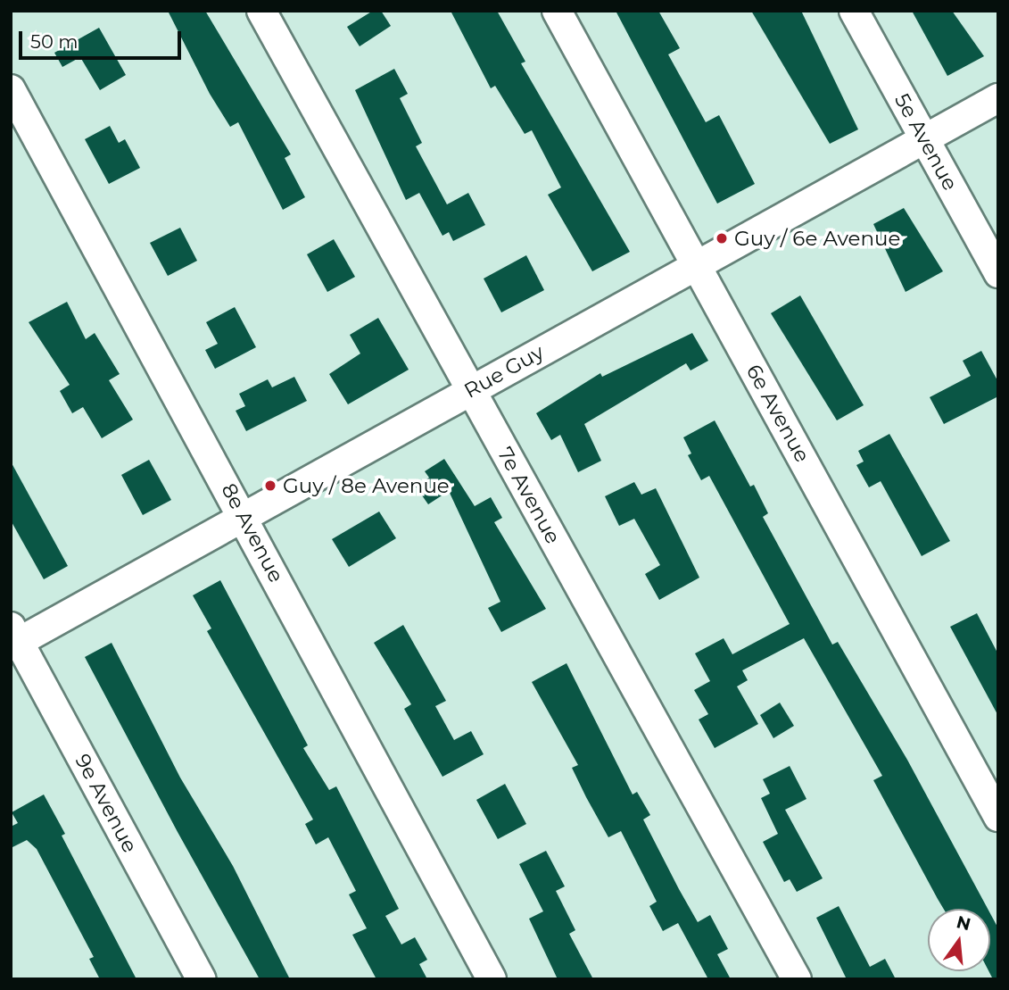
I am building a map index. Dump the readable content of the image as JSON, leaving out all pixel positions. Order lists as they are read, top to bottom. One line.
{"streets":{"street":["5e Avenue","Rue Guy","6e Avenue","7e Avenue","8e Avenue","9e Avenue"]},"crossings":[["5e Avenue","Rue Guy"],["Rue Guy","6e Avenue"],["Rue Guy","7e Avenue"],["Rue Guy","8e Avenue"],["Rue Guy","9e Avenue"]],"places":["Guy / 6e Avenue","Guy / 8e Avenue"],"scale_bar":"50 m","north":"top"}
